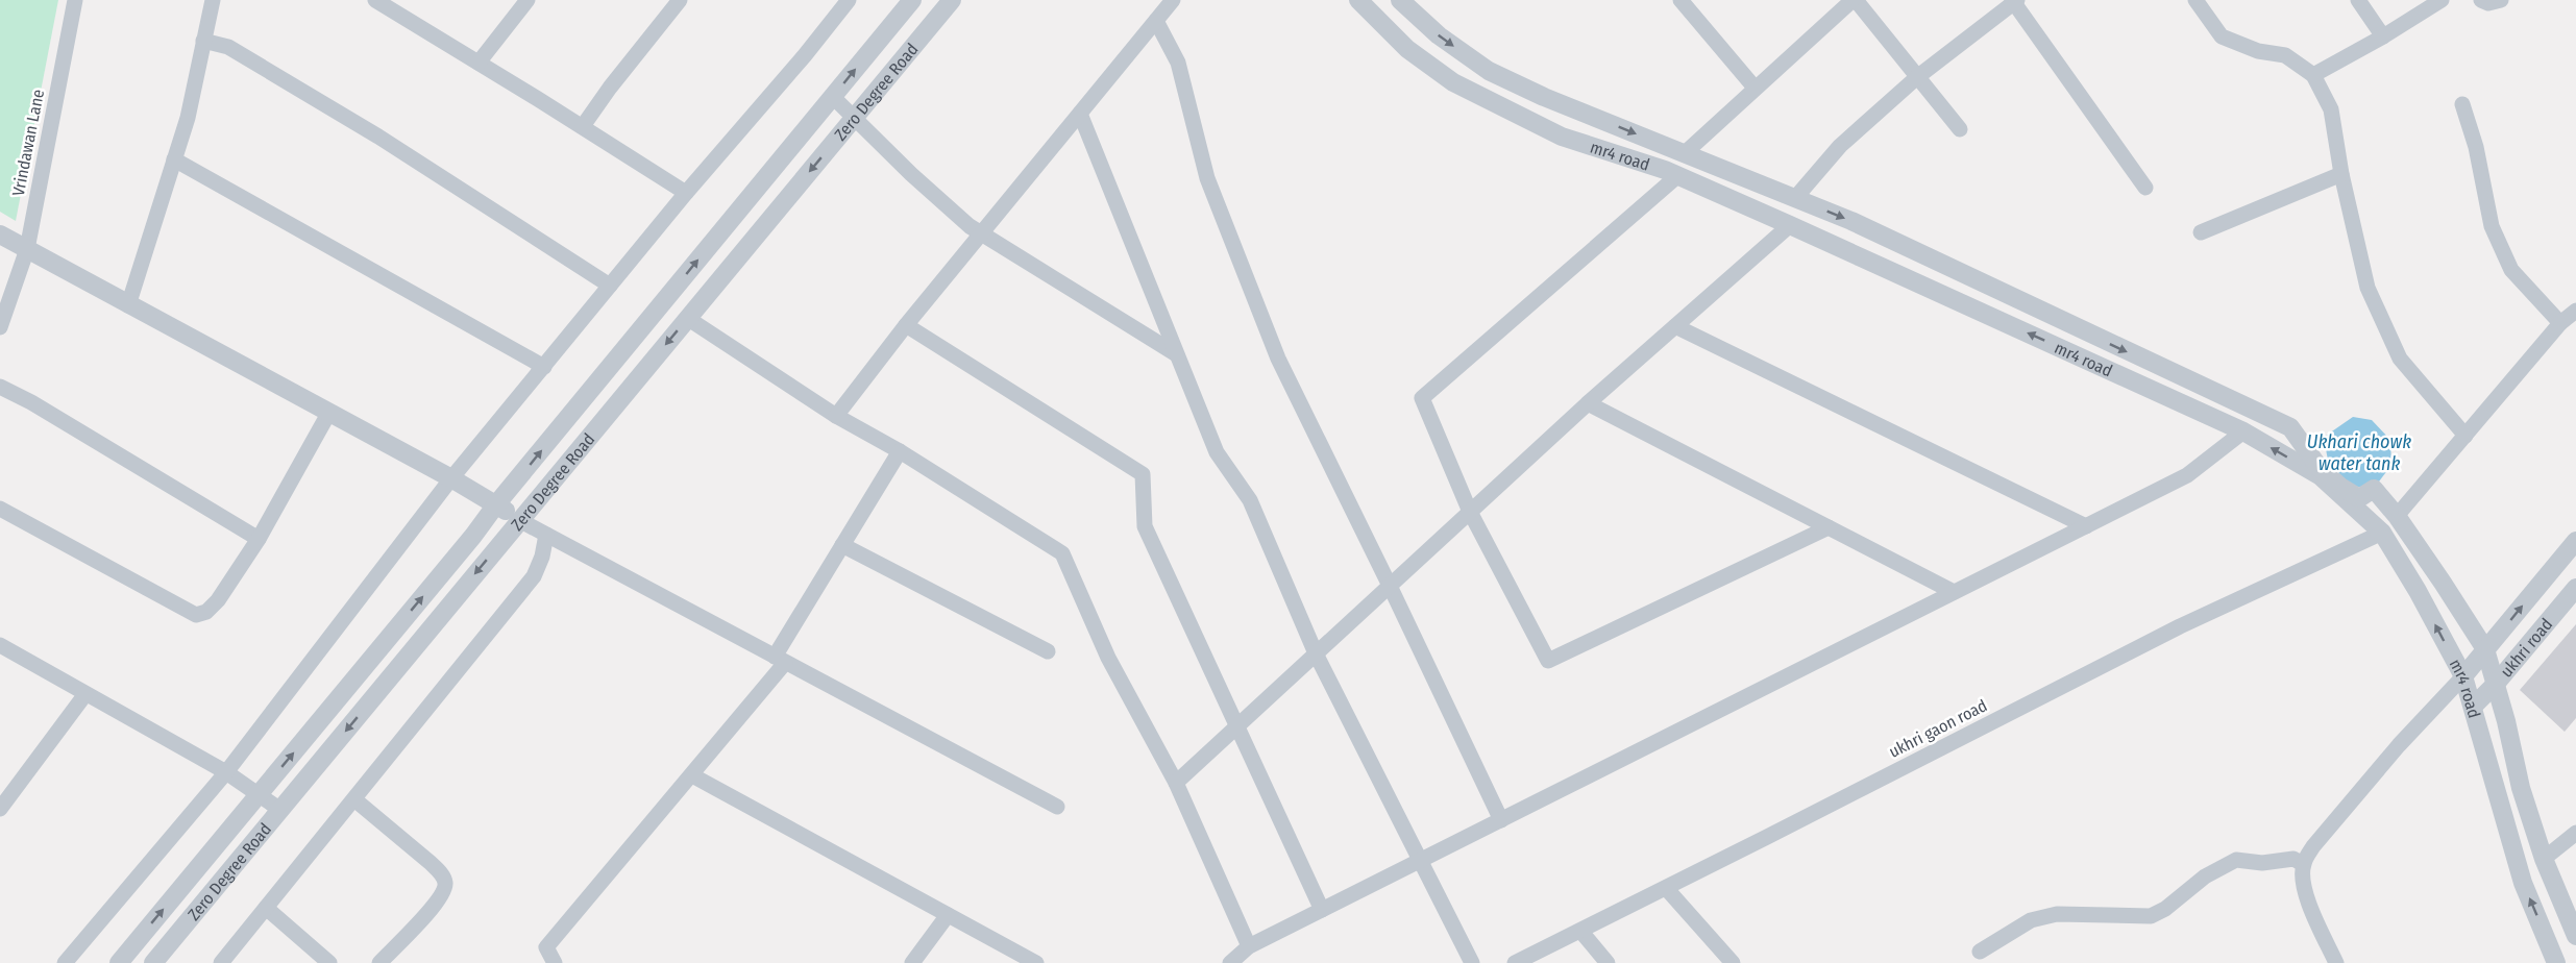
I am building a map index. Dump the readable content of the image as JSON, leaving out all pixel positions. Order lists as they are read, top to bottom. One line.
{"streets":{"street":["Zero Degree Road","Vrindawan Lane","mr4 road","ukhri road","ukhri gaon road"]},"crossings":[["mr4 road","ukhri road"],["mr4 road","ukhri gaon road"]],"water":["Ukhari chowk water tank"]}
